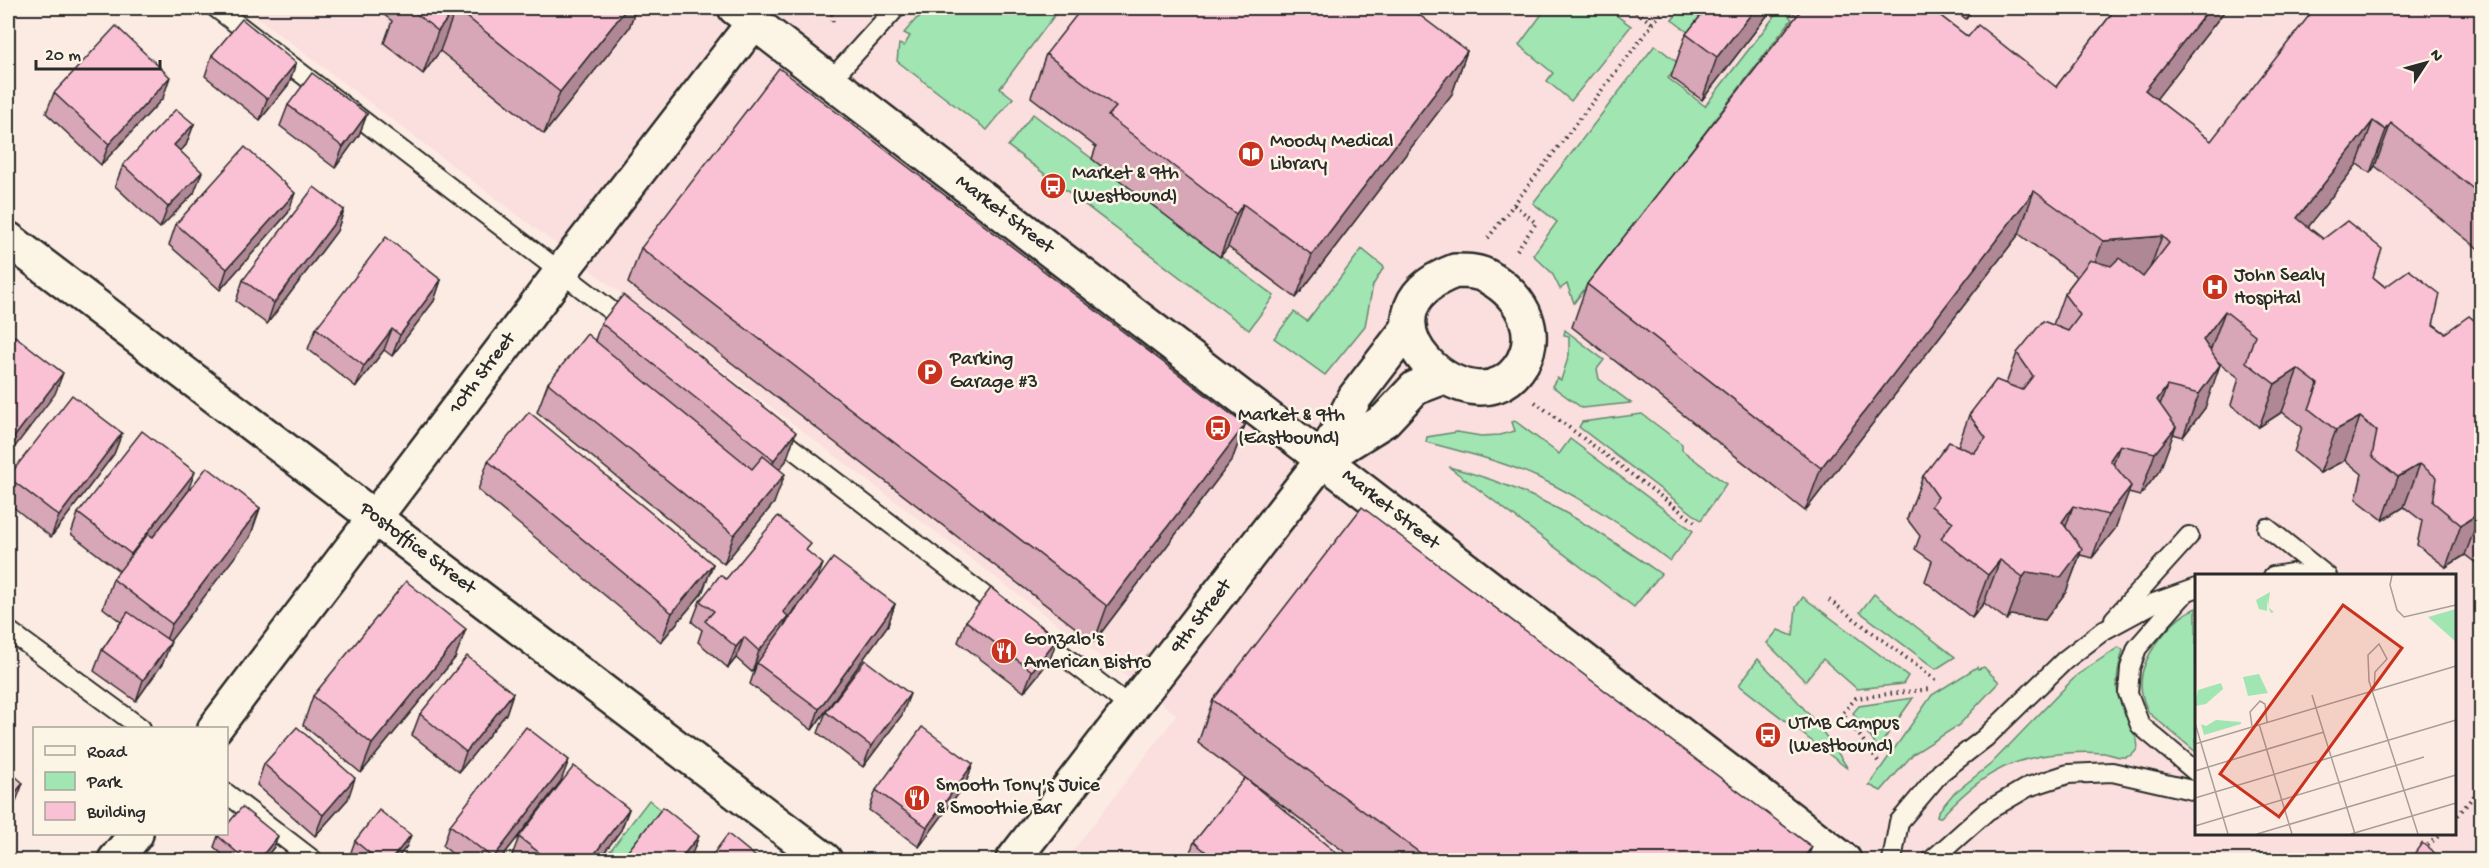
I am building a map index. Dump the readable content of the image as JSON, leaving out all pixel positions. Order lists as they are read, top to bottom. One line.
{"streets":{"street":["Market Street","10th Street","Postoffice Street","9th Street"]},"crossings":[["Market Street","10th Street"],["Market Street","9th Street"],["10th Street","Postoffice Street"]],"places":{"library":["Moody Medical Library"],"bus stop":["Market & 9th (Westbound)","Market & 9th (Eastbound)","UTMB Campus (Westbound)"],"hospital":["John Sealy Hospital"],"parking":["Parking Garage #3"],"restaurant":["Gonzalo's American Bistro","Smooth Tony's Juice & Smoothie Bar"]},"legend":["Road","Park","Building"],"scale_bar":"20 m","north":"top right"}
